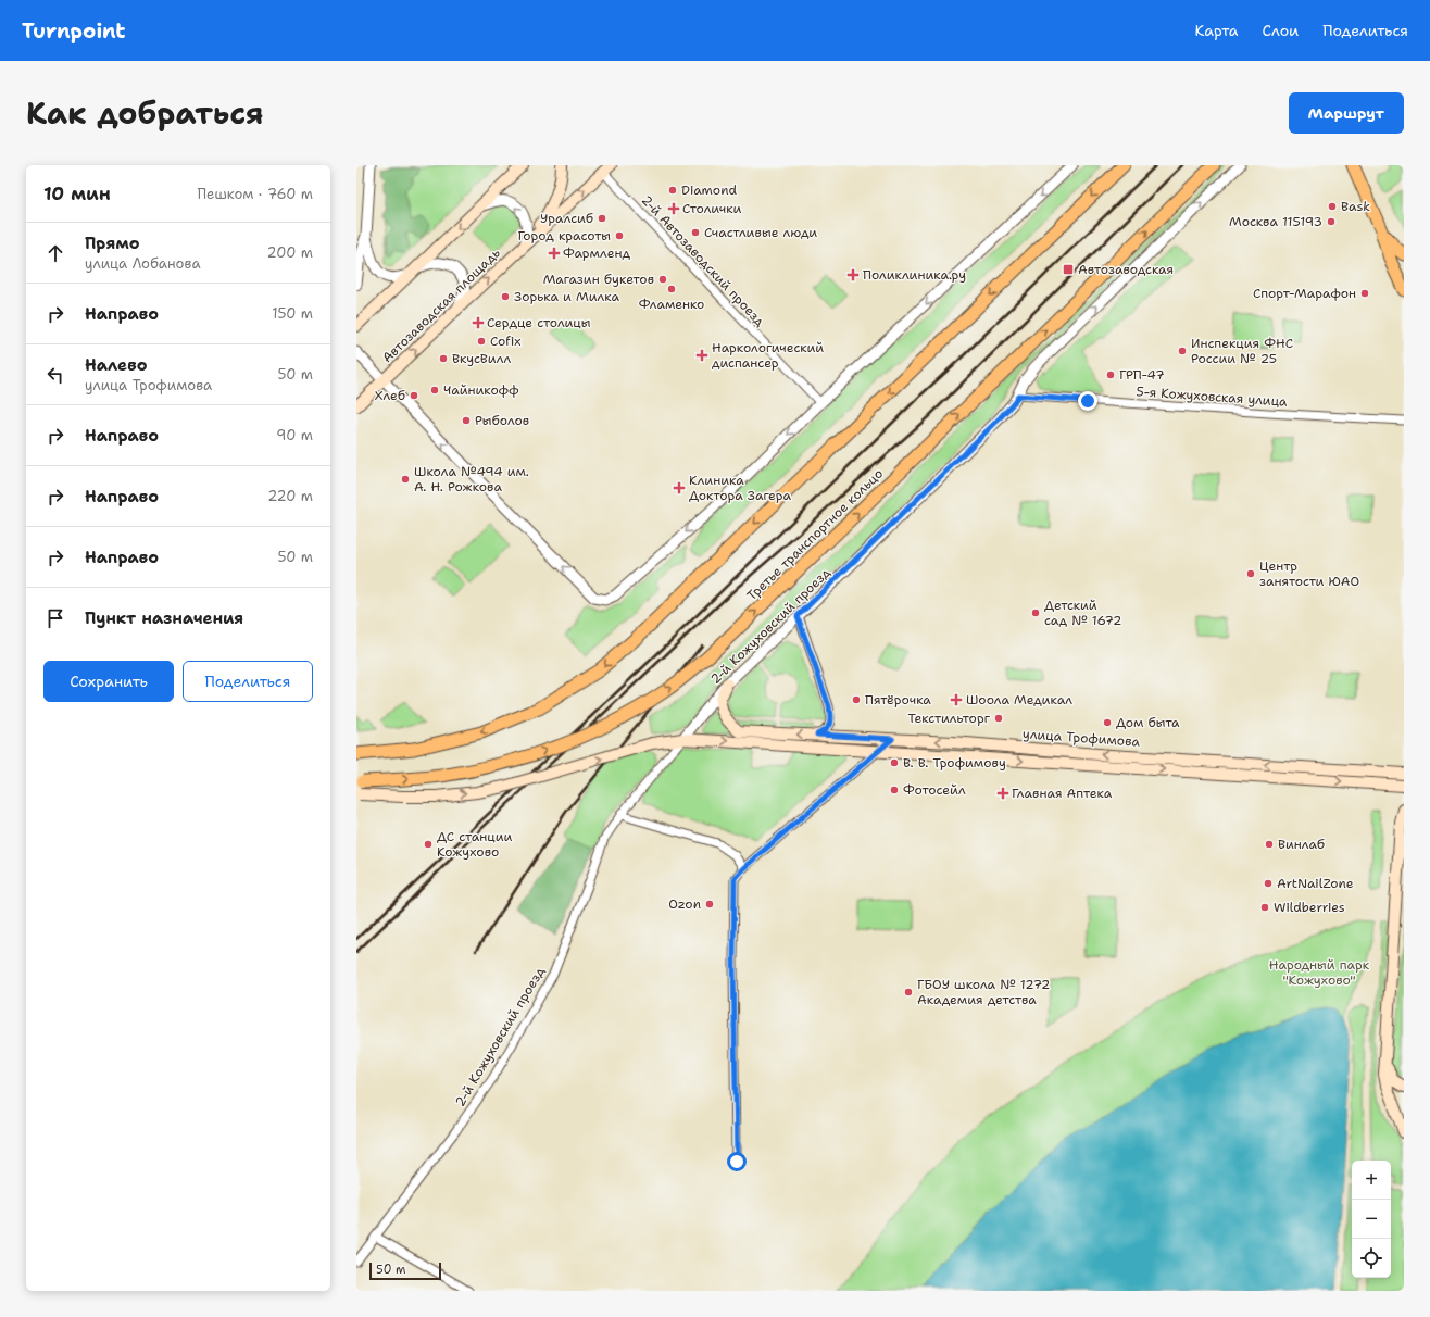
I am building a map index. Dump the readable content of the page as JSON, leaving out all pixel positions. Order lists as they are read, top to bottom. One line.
{"streets":{"main road":["Автозаводская площадь","Третье транспортное кольцо","улица Трофимова"],"street":["2-й Автозаводский проезд","5-я Кожуховская улица","2-й Кожуховский проезд"]},"crossings":[["2-й Автозаводский проезд","Автозаводская площадь"],["5-я Кожуховская улица","2-й Кожуховский проезд"],["2-й Кожуховский проезд","улица Трофимова"]],"parks":["Народный парк \"Кожухово\""],"places":{"other":["Diamond","Bask","Уралсиб","Москва 115193","Счастливые люди","Город красоты","Магазин букетов","Фламенко","Спорт-Марафон","Зорька и Милка","Cofix","Инспекция ФНС России № 25","ВкусВилл","ГРП-47","Чайникофф","Хлеб","Рыболов","Школа №494 им. А. Н. Рожкова","Центр занятости ЮАО","Детский сад № 1672","Пятёрочка","Текстильторг","Дом быта","В. В. Трофимову","Фотосейл","ДС станции Кожухово","Винлаб","ArtNailZone","Ozon","Wildberries","ГБОУ школа № 1272 Академия детства"],"health":["Столички","Фармленд","Поликлиника.ру","Сердце столицы","Наркологический диспансер","Клиника Доктора Загера","Шоола Медикал","Главная Аптека"],"transit":["Автозаводская"]},"scale_bar":"50 m","page":{"header":"Turnpoint","nav":["Карта","Слои","Поделиться"],"title":"Как добраться","buttons":["Маршрут",["Сохранить","Поделиться"]],"heading":["10 мин","Пешком · 760 m"],"list":[["Прямо","улица Лобанова","200 m"],["Направо","150 m"],["Налево","улица Трофимова","50 m"],["Направо","90 m"],["Направо","220 m"],["Направо","50 m"],"Пункт назначения"],"map_buttons":["+","−"],"scale":"50 m"}}
